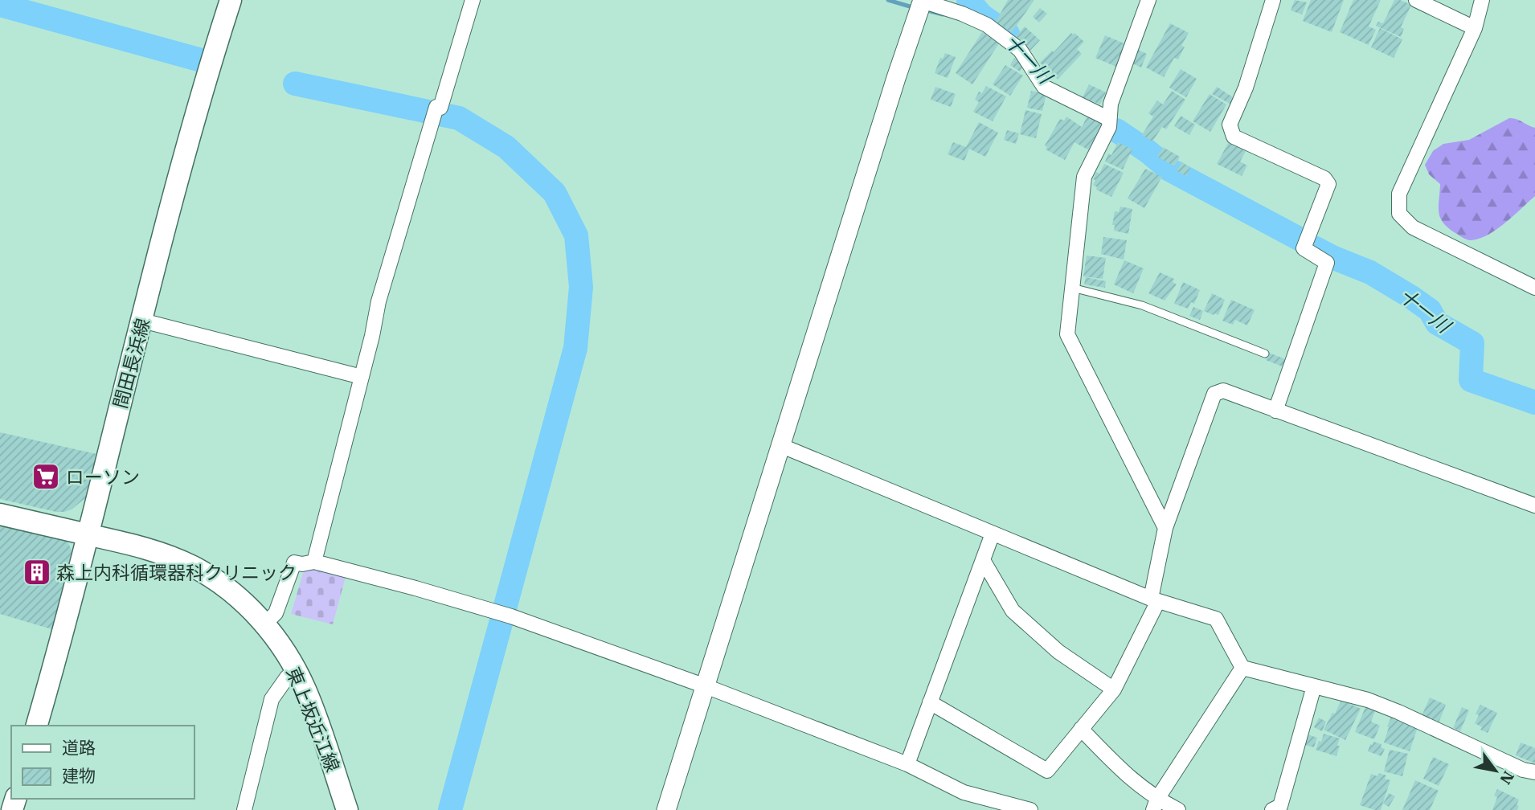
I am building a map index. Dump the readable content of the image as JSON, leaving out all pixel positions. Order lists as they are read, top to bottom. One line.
{"streets":{"main road":["間田長浜線","東上坂近江線"]},"crossings":[["間田長浜線","東上坂近江線"]],"water":["十一川"],"places":{"supermarket":["ローソン"],"building":["森上内科循環器科クリニック"]},"legend":["道路","建物"],"north":"bottom right"}
